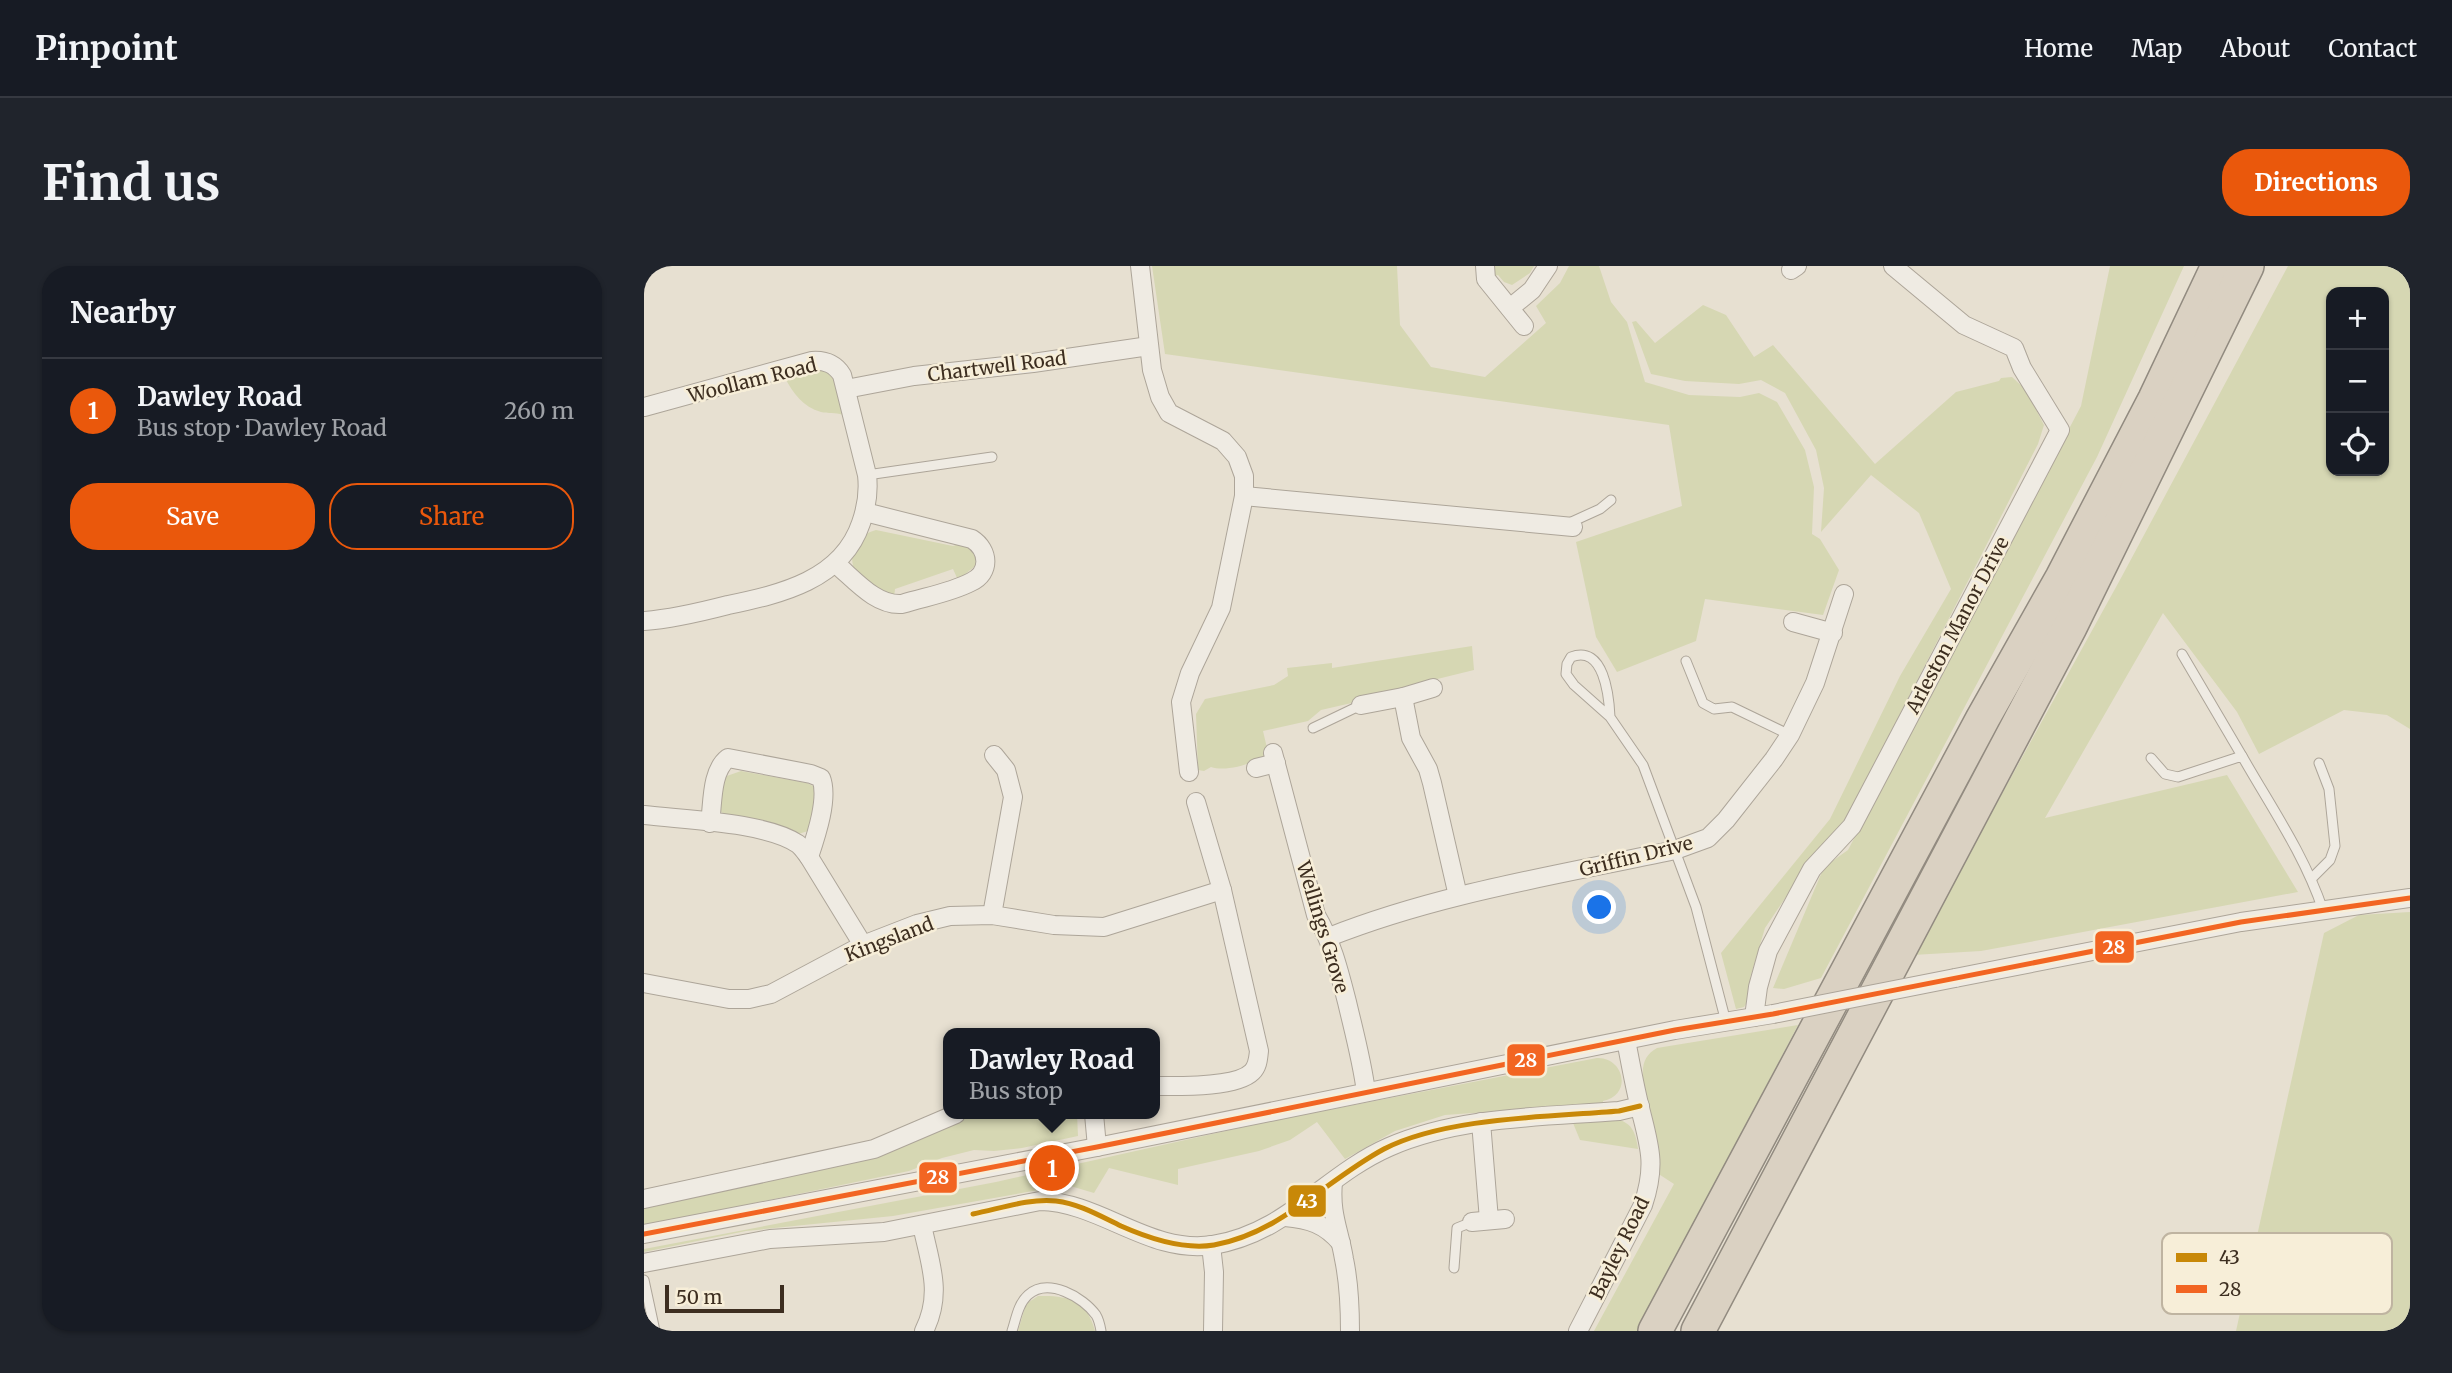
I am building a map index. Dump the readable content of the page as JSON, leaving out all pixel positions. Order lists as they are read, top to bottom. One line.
{"streets":{"street":["Chartwell Road","Woollam Road","Arleston Manor Drive","Griffin Drive","Wellings Grove","Kingsland","Bayley Road"]},"crossings":[["Chartwell Road","Woollam Road"],["Griffin Drive","Wellings Grove"]],"lines":["transit line 28","transit line 43"],"legend":["43","28"],"scale_bar":"50 m","page":{"header":"Pinpoint","nav":["Home","Map","About","Contact"],"buttons":["Directions",["Save","Share"]],"title":"Find us","heading":"Nearby","map_buttons":["+","−"],"list":[{"mark":"1","name":"Dawley Road","note":"Bus stop · Dawley Road","value":"260 m"}],"popup":["Dawley Road","Bus stop"],"pins":"1","scale":"50 m"}}
